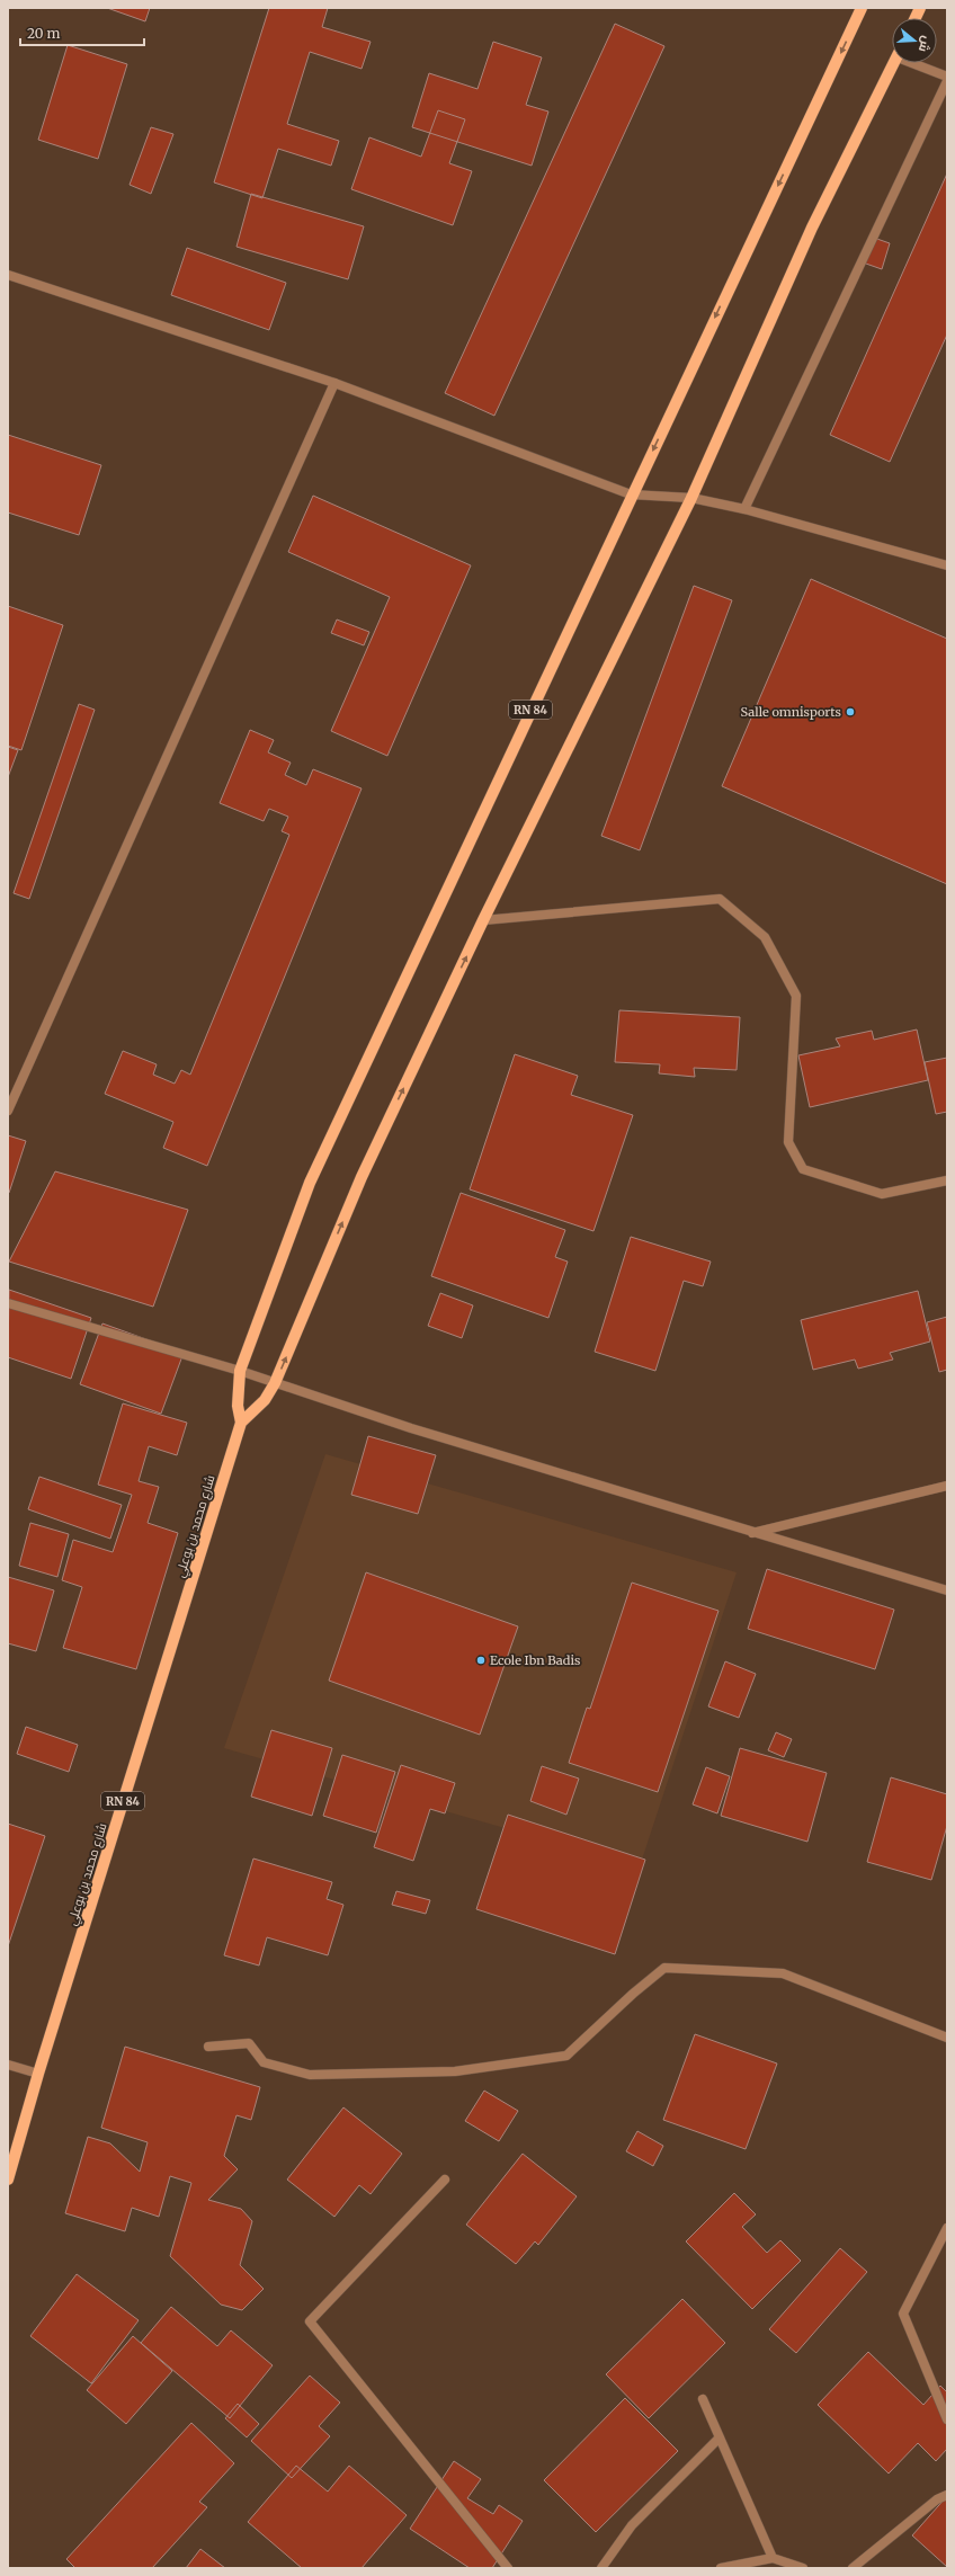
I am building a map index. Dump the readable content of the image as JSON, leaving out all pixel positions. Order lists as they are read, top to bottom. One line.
{"streets":{"main road":["RN 84","شارع محمد بن بوعلي"]},"crossings":[["RN 84","شارع محمد بن بوعلي"]],"places":["Salle omnisports","Ecole Ibn Badis"],"scale_bar":"20 m","north":"right"}
